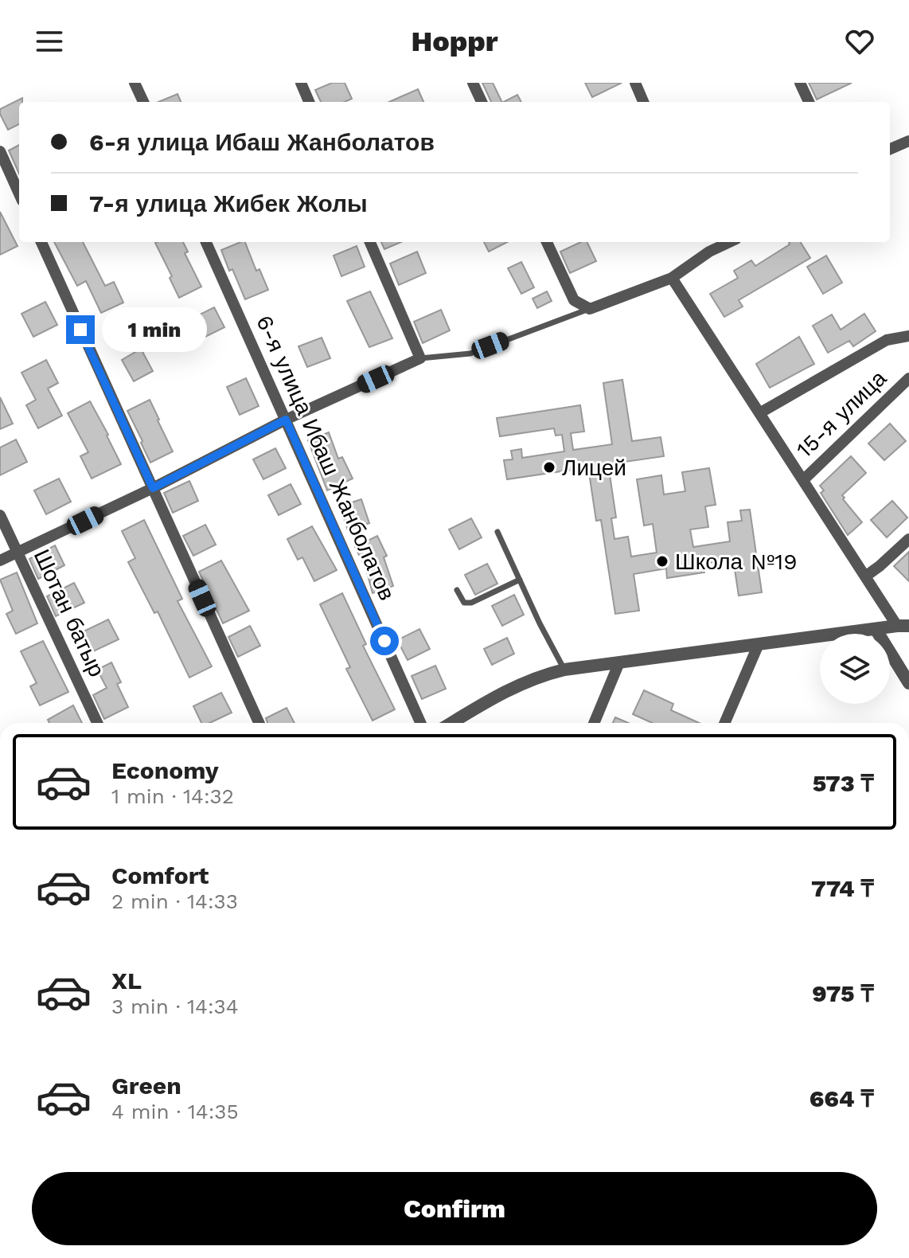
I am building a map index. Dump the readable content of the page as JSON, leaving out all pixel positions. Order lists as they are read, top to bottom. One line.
{"streets":{"street":["15-я улица","6-я улица Ибаш Жанболатов","Шотан батыр"]},"places":["Лицей","Школа №19"],"page":{"header":"Hoppr","banner":["6-я улица Ибаш Жанболатов","7-я улица Жибек Жолы"],"bubble":"1 min","list":[{"name":"Economy","note":"1 min · 14:32","value":"573 ₸"},{"name":"Comfort","note":"2 min · 14:33","value":"774 ₸"},{"name":"XL","note":"3 min · 14:34","value":"975 ₸"},{"name":"Green","note":"4 min · 14:35","value":"664 ₸"}],"buttons":"Confirm"}}
